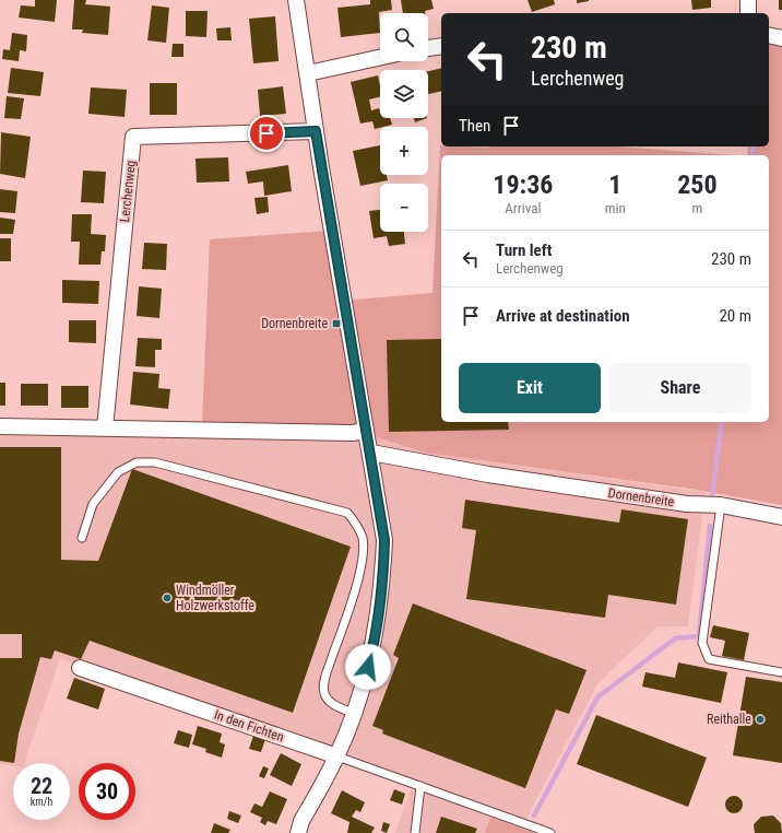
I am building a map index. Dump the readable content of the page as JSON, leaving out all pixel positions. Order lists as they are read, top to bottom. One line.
{"streets":{"street":["Lerchenweg","Dornenbreite","In den Fichten"]},"places":{"transit":["Dornenbreite"],"other":["Windmöller Holzwerkstoffe","Reithalle"]},"page":{"map_buttons":["+","−"],"turn":["230 m","Lerchenweg"],"then":"Then","eta":["19:36","Arrival","1","min","250","m"],"list":[{"name":"Turn left","note":"Lerchenweg","value":"230 m"},{"name":"Arrive at destination","value":"20 m"}],"buttons":["Exit","Share"],"speed":"22 km/h","limit":"30"}}
